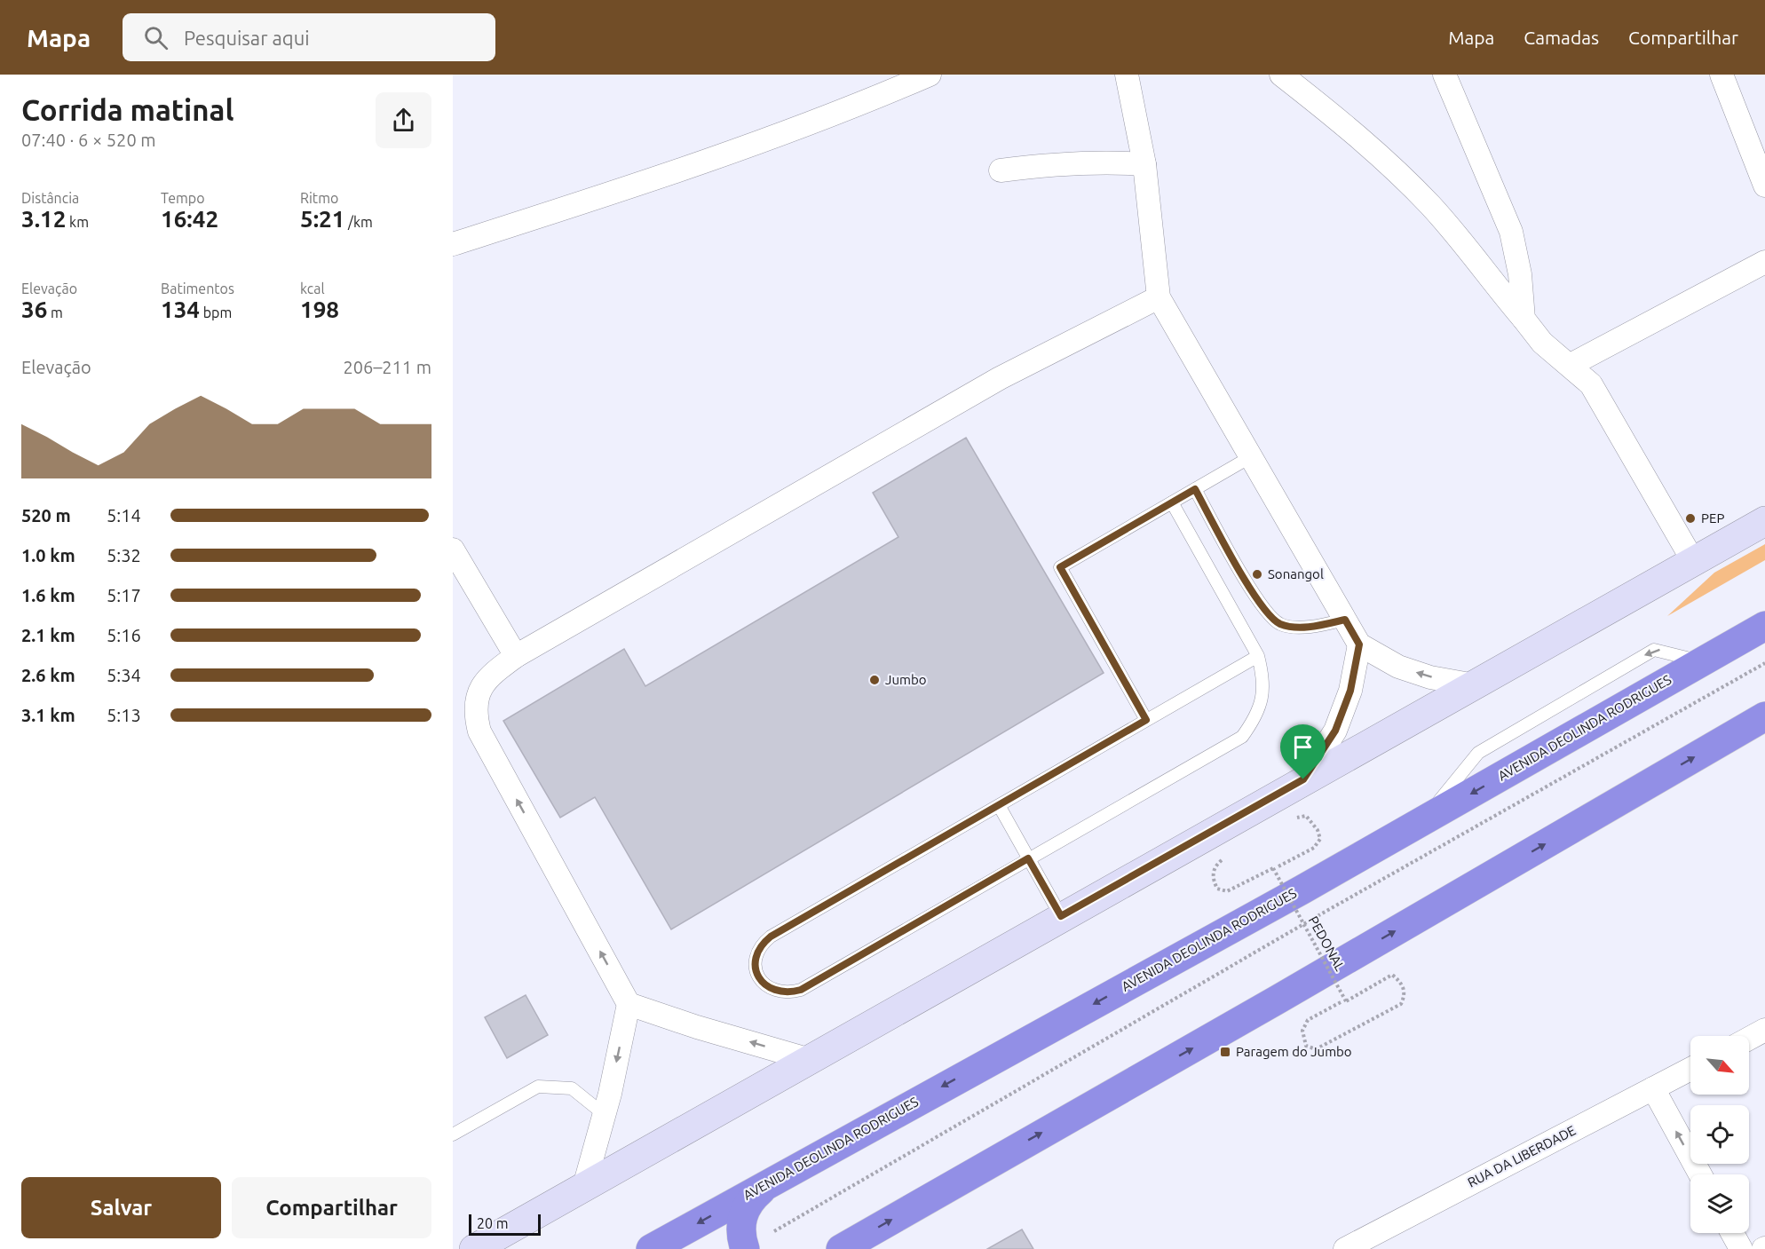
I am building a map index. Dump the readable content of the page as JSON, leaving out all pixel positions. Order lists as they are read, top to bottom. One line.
{"streets":{"highway":["AVENIDA DEOLINDA RODRIGUES"],"street":["RUA DA LIBERDADE"],"path":["PEDONAL"]},"places":{"other":["PEP","Sonangol","Jumbo"],"transit":["Paragem do Jumbo"]},"scale_bar":"20 m","north":"bottom right","page":{"header":"Mapa","search":"Pesquisar aqui","nav":["Mapa","Camadas","Compartilhar"],"heading":["Corrida matinal","07:40 · 6 × 520 m"],"stats":[["Distância","3.12 km"],["Tempo","16:42"],["Ritmo","5:21 /km"],["Elevação","36 m"],["Batimentos","134 bpm"],["kcal","198"]],"chart":["Elevação","206–211 m"],"list":[{"name":"520 m","note":"5:14"},{"name":"1.0 km","note":"5:32"},{"name":"1.6 km","note":"5:17"},{"name":"2.1 km","note":"5:16"},{"name":"2.6 km","note":"5:34"},{"name":"3.1 km","note":"5:13"}],"buttons":["Salvar","Compartilhar"],"scale":"20 m"}}
